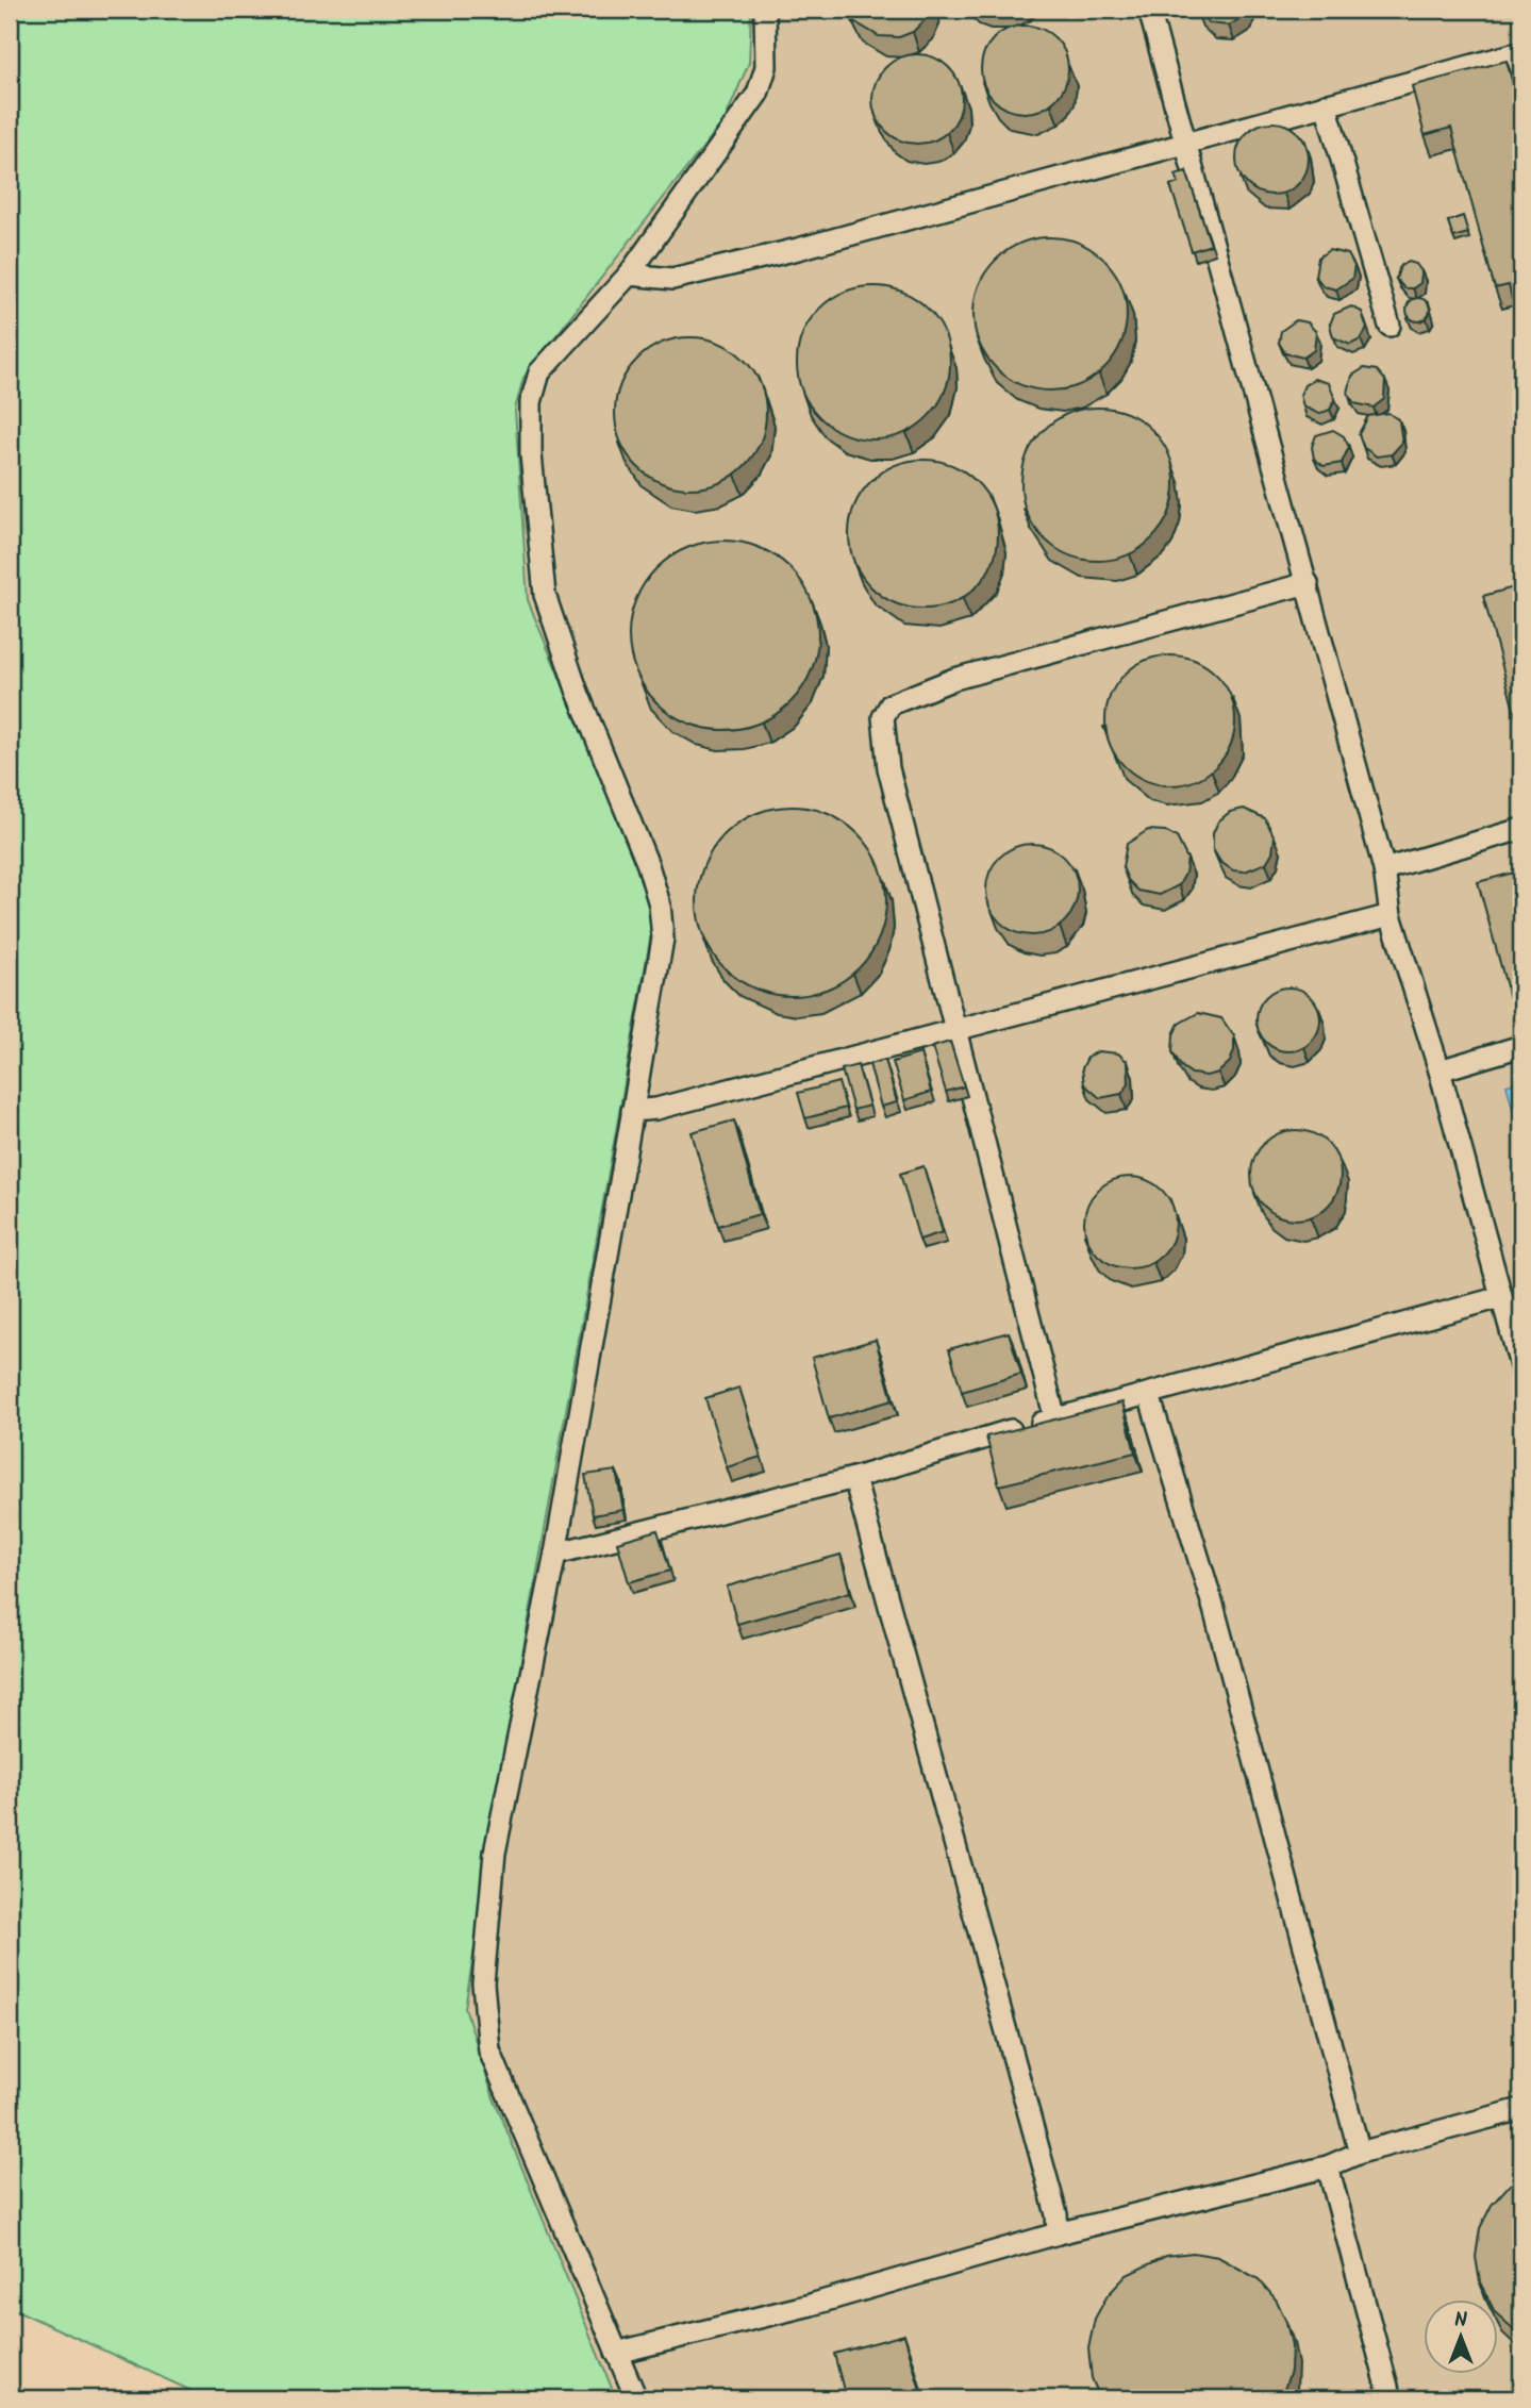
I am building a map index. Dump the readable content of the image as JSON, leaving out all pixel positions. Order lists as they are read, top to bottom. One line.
{"north":"top"}
